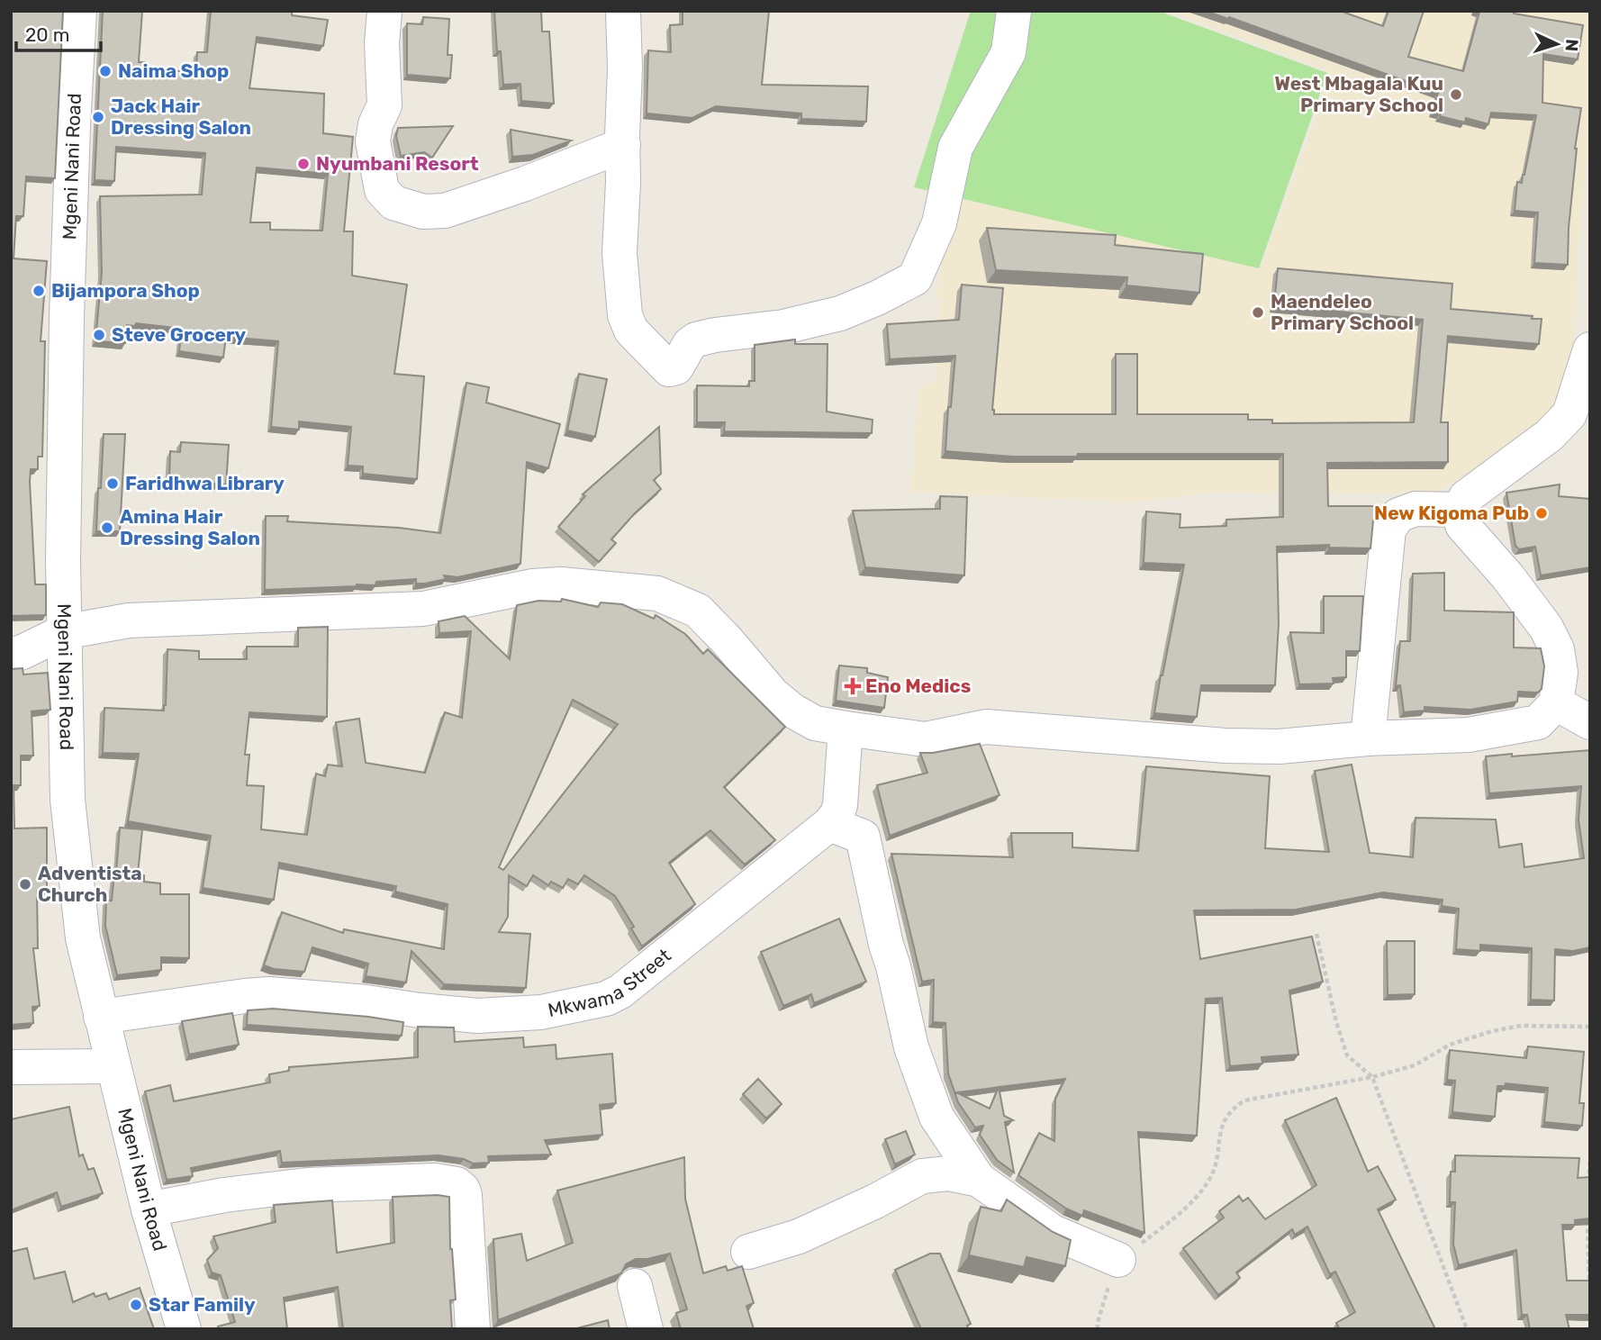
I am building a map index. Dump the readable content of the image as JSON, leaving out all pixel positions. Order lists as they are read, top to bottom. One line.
{"streets":{"street":["Mgeni Nani Road","Mkwama Street"]},"crossings":[["Mgeni Nani Road","Mkwama Street"]],"places":{"other":["Naima Shop","West Mbagala Kuu Primary School","Jack Hair Dressing Salon","Nyumbani Resort","Bijampora Shop","Maendeleo Primary School","Steve Grocery","Faridhwa Library","New Kigoma Pub","Amina Hair Dressing Salon","Adventista Church","Star Family"],"health":["Eno Medics"]},"scale_bar":"20 m","north":"right"}
